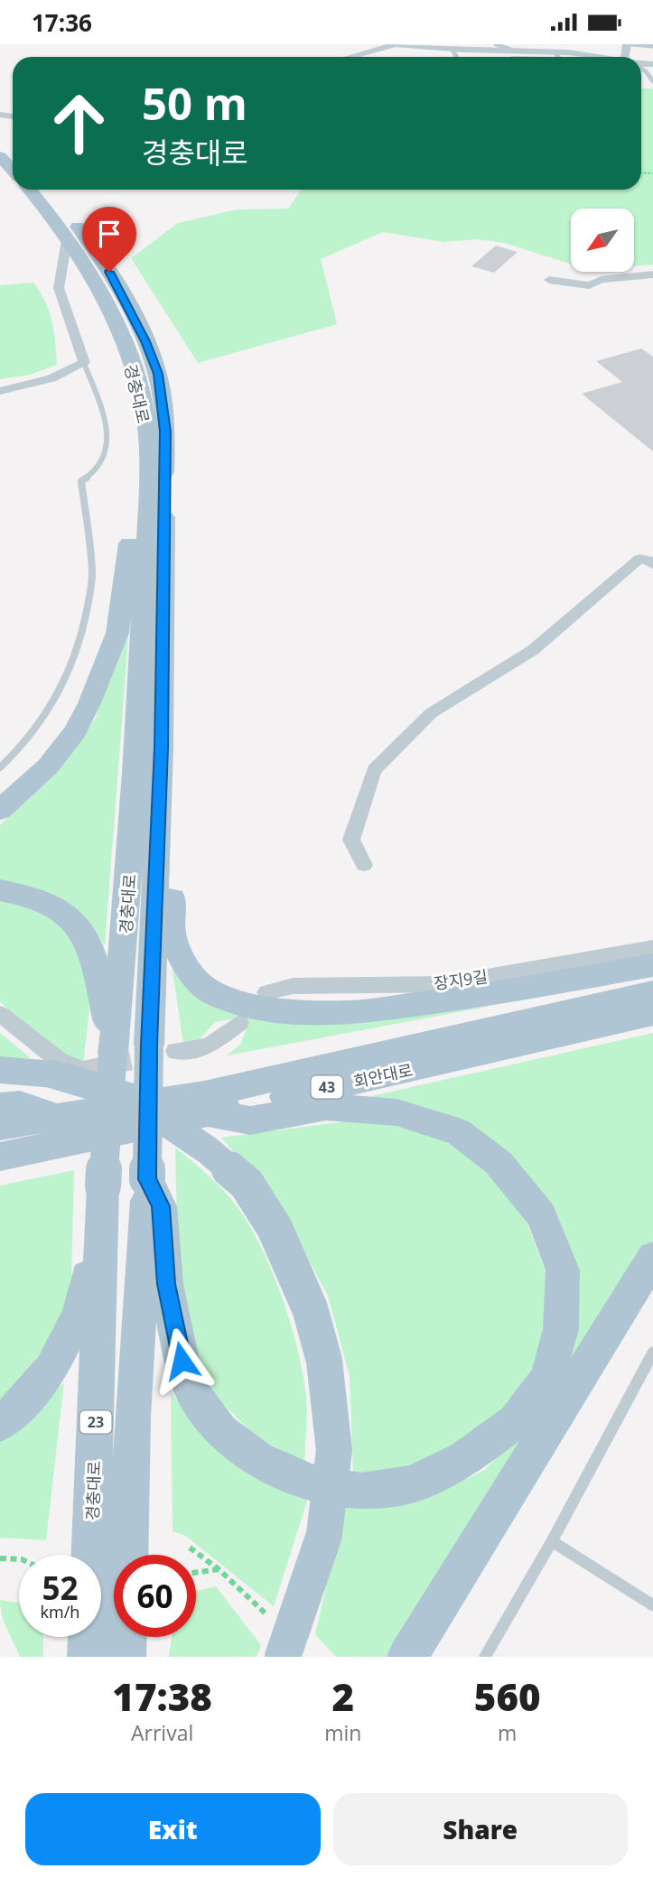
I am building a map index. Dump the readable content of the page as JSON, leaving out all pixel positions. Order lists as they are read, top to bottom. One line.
{"streets":{"main road":["경충대로","회안대로","43","23"],"street":["장지9길"]},"north":"bottom left","page":{"status":"17:36","turn":["50 m","경충대로"],"speed":"52 km/h","limit":"60","eta":["17:38","Arrival","2","min","560","m"],"buttons":["Exit","Share"]}}
